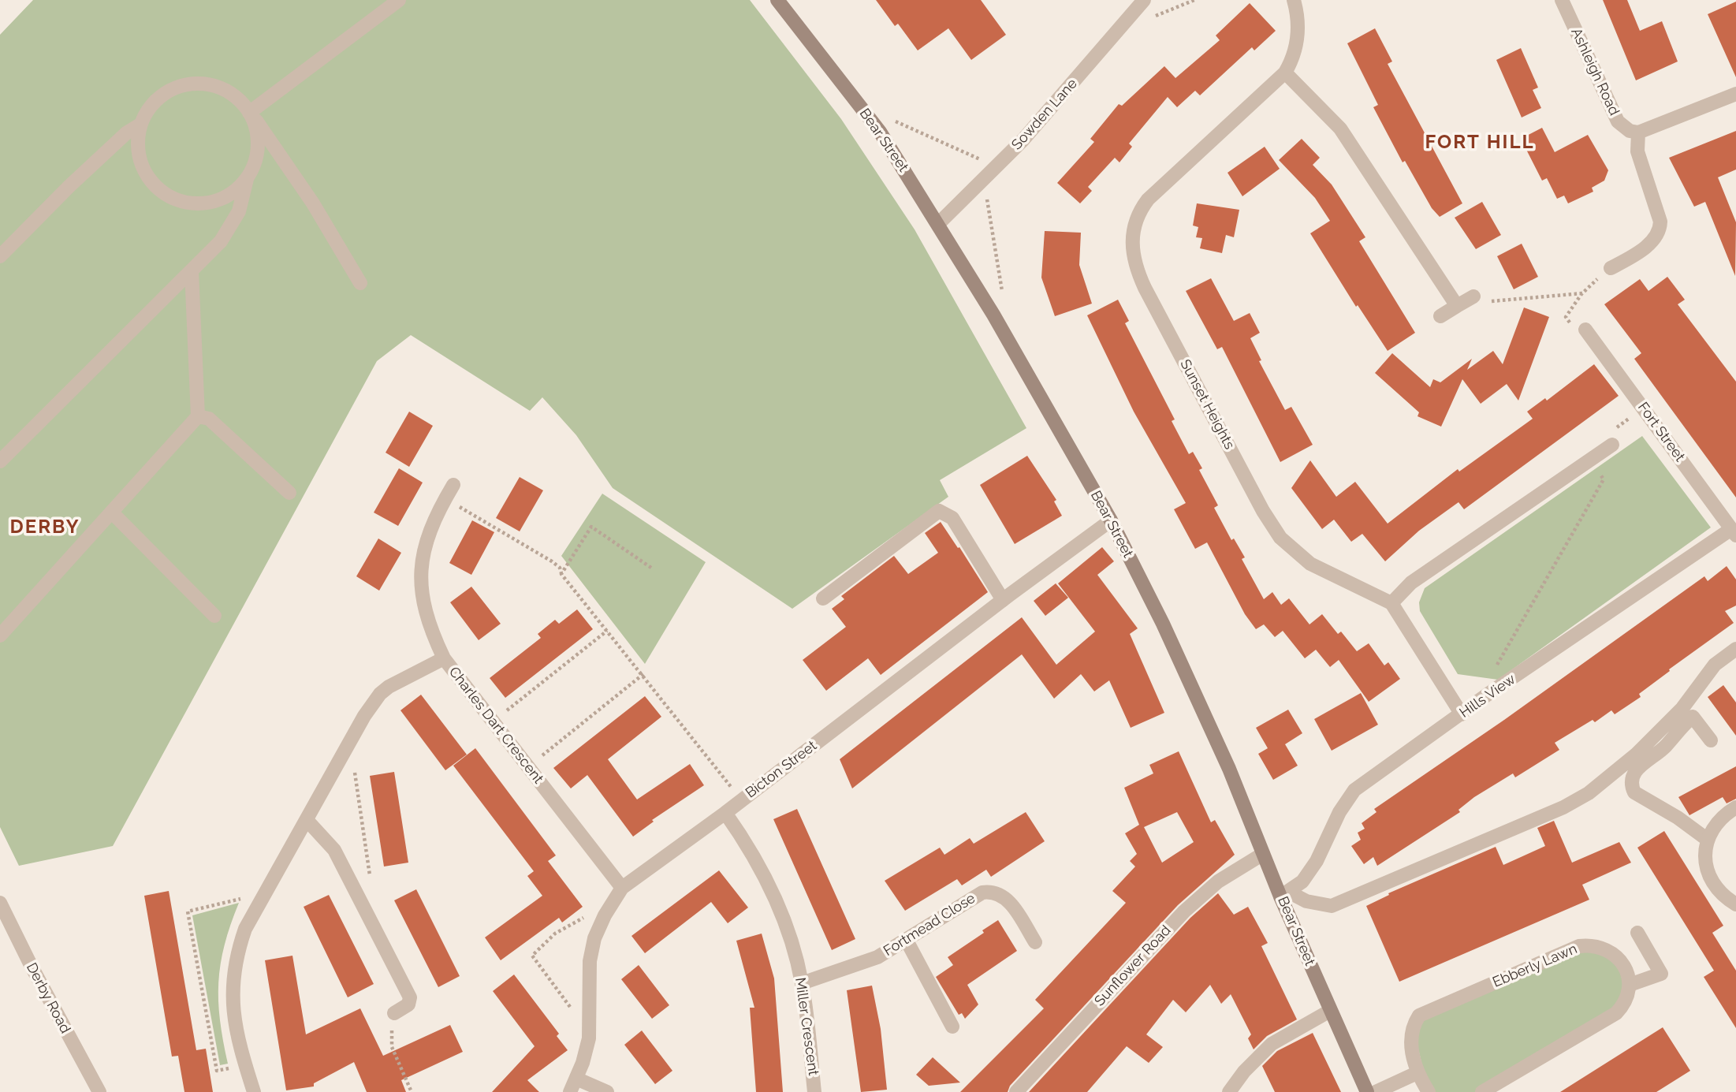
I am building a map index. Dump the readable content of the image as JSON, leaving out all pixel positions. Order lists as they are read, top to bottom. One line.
{"streets":{"street":["Ashleigh Road","Sowden Lane","Bear Street","Sunset Heights","Fort Street","Hills View","Charles Dart Crescent","Bicton Street","Fortmead Close","Sunflower Road","Ebberly Lawn","Derby Road","Miller Crescent"]},"crossings":[["Sowden Lane","Bear Street"],["Bear Street","Hills View"],["Bear Street","Bicton Street"],["Bear Street","Sunflower Road"],["Fort Street","Hills View"],["Charles Dart Crescent","Bicton Street"],["Bicton Street","Miller Crescent"],["Fortmead Close","Miller Crescent"]],"districts":["FORT HILL","DERBY"]}
